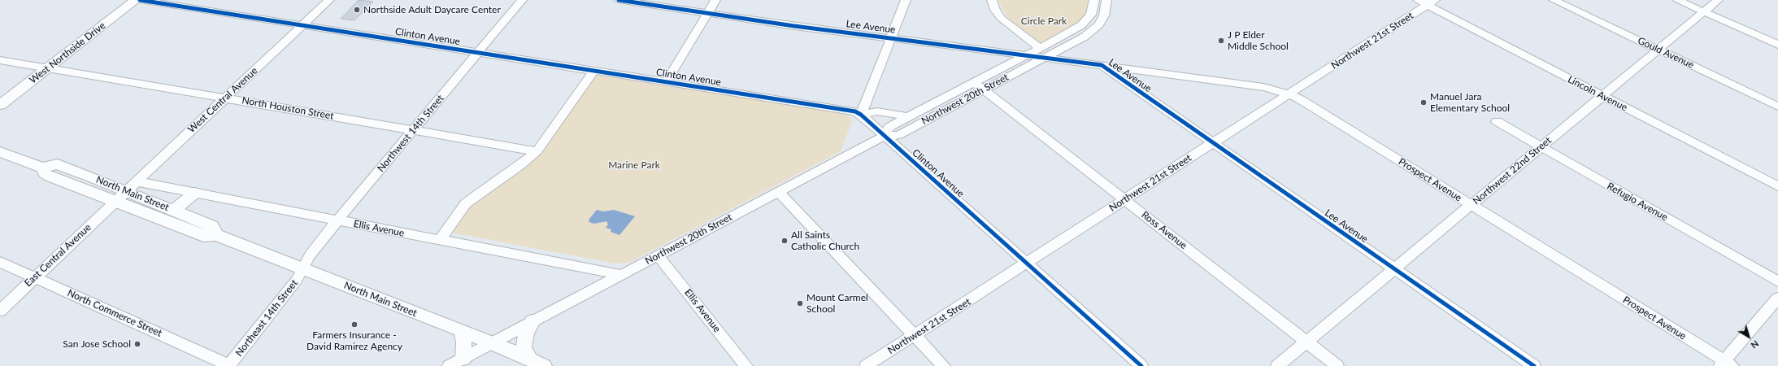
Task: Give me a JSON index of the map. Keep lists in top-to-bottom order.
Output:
{
  "streets": {
    "main road": ["West Northside Drive", "North Main Street"],
    "street": [
      "Lee Avenue",
      "Clinton Avenue",
      "Northwest 21st Street",
      "Gould Avenue",
      "Lincoln Avenue",
      "Northwest 20th Street",
      "West Central Avenue",
      "North Houston Street",
      "Northwest 14th Street",
      "Northwest 22nd Street",
      "Prospect Avenue",
      "Refugio Avenue",
      "Ellis Avenue",
      "Ross Avenue",
      "East Central Avenue",
      "North Commerce Street",
      "Northeast 14th Street"
    ]
  },
  "crossings": [
    ["Lee Avenue", "Northwest 21st Street"],
    ["Lee Avenue", "Northwest 20th Street"],
    ["Lee Avenue", "Northwest 22nd Street"],
    ["Lee Avenue", "Prospect Avenue"],
    ["Clinton Avenue", "Northwest 21st Street"],
    ["Clinton Avenue", "Northwest 20th Street"],
    ["Clinton Avenue", "West Central Avenue"],
    ["Clinton Avenue", "Northwest 14th Street"],
    ["Northwest 21st Street", "Lincoln Avenue"],
    ["Northwest 21st Street", "Prospect Avenue"],
    ["Northwest 21st Street", "Ross Avenue"],
    ["West Northside Drive", "North Houston Street"],
    ["Gould Avenue", "Northwest 22nd Street"],
    ["Lincoln Avenue", "Northwest 22nd Street"],
    ["Northwest 20th Street", "North Main Street"],
    ["Northwest 20th Street", "Ellis Avenue"],
    ["Northwest 20th Street", "Ross Avenue"],
    ["West Central Avenue", "North Houston Street"],
    ["West Central Avenue", "North Main Street"],
    ["West Central Avenue", "Ellis Avenue"],
    ["West Central Avenue", "East Central Avenue"],
    ["North Houston Street", "Northwest 14th Street"],
    ["Northwest 14th Street", "North Main Street"],
    ["Northwest 14th Street", "Ellis Avenue"],
    ["Northwest 14th Street", "Northeast 14th Street"],
    ["Northwest 22nd Street", "Prospect Avenue"],
    ["Northwest 22nd Street", "Refugio Avenue"],
    ["Northwest 22nd Street", "Ross Avenue"],
    ["North Main Street", "East Central Avenue"],
    ["North Main Street", "Northeast 14th Street"],
    ["East Central Avenue", "North Commerce Street"],
    ["North Commerce Street", "Northeast 14th Street"]
  ],
  "parks": ["Circle Park", "Marine Park"],
  "places": [
    "Northside Adult Daycare Center",
    "J P Elder Middle School",
    "Manuel Jara Elementary School",
    "All Saints Catholic Church",
    "Mount Carmel School",
    "Farmers Insurance - David Ramirez Agency",
    "San Jose School"
  ],
  "north": "bottom right"
}
